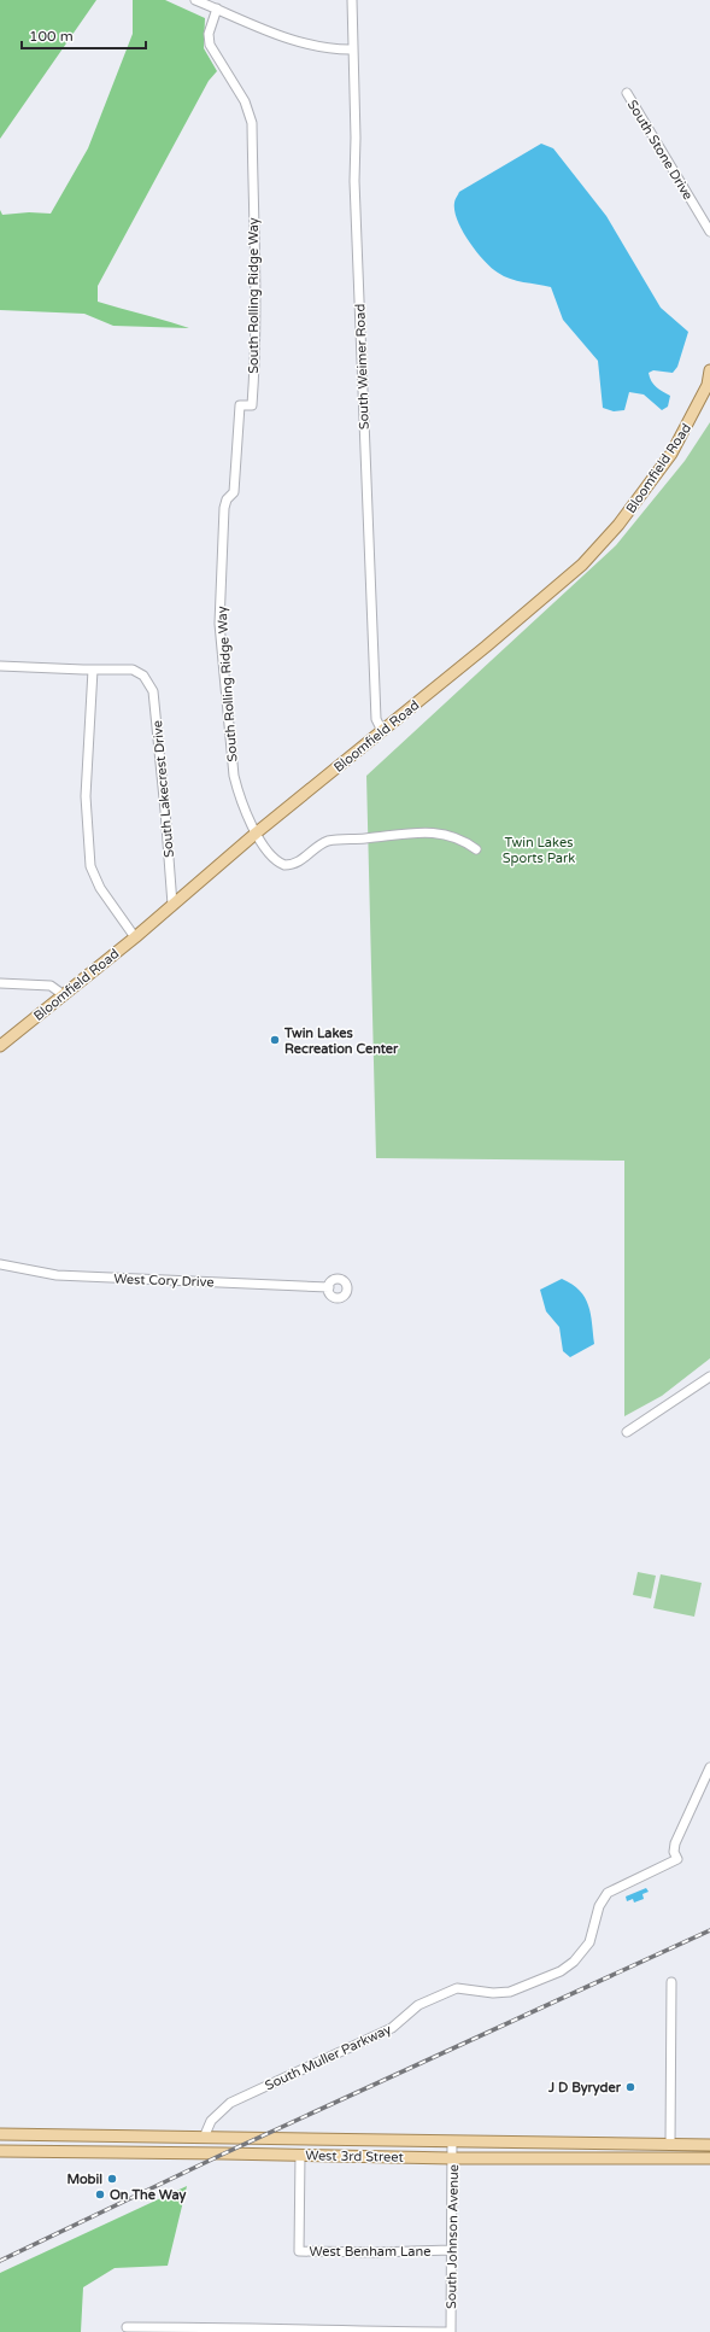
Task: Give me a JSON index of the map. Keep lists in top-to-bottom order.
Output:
{
  "streets": {
    "main road": ["Bloomfield Road", "West 3rd Street"],
    "street": [
      "South Stone Drive",
      "South Rolling Ridge Way",
      "South Weimer Road",
      "South Lakecrest Drive",
      "West Cory Drive",
      "South Muller Parkway",
      "South Johnson Avenue",
      "West Benham Lane"
    ]
  },
  "crossings": [
    ["South Rolling Ridge Way", "Bloomfield Road"],
    ["South Weimer Road", "Bloomfield Road"],
    ["Bloomfield Road", "South Lakecrest Drive"],
    ["South Muller Parkway", "West 3rd Street"],
    ["West 3rd Street", "South Johnson Avenue"],
    ["West 3rd Street", "West Benham Lane"],
    ["South Johnson Avenue", "West Benham Lane"]
  ],
  "parks": ["Twin Lakes Sports Park"],
  "places": [
    "Twin Lakes Recreation Center",
    "J D Byryder",
    "Mobil",
    "On The Way"
  ],
  "scale_bar": "100 m"
}
